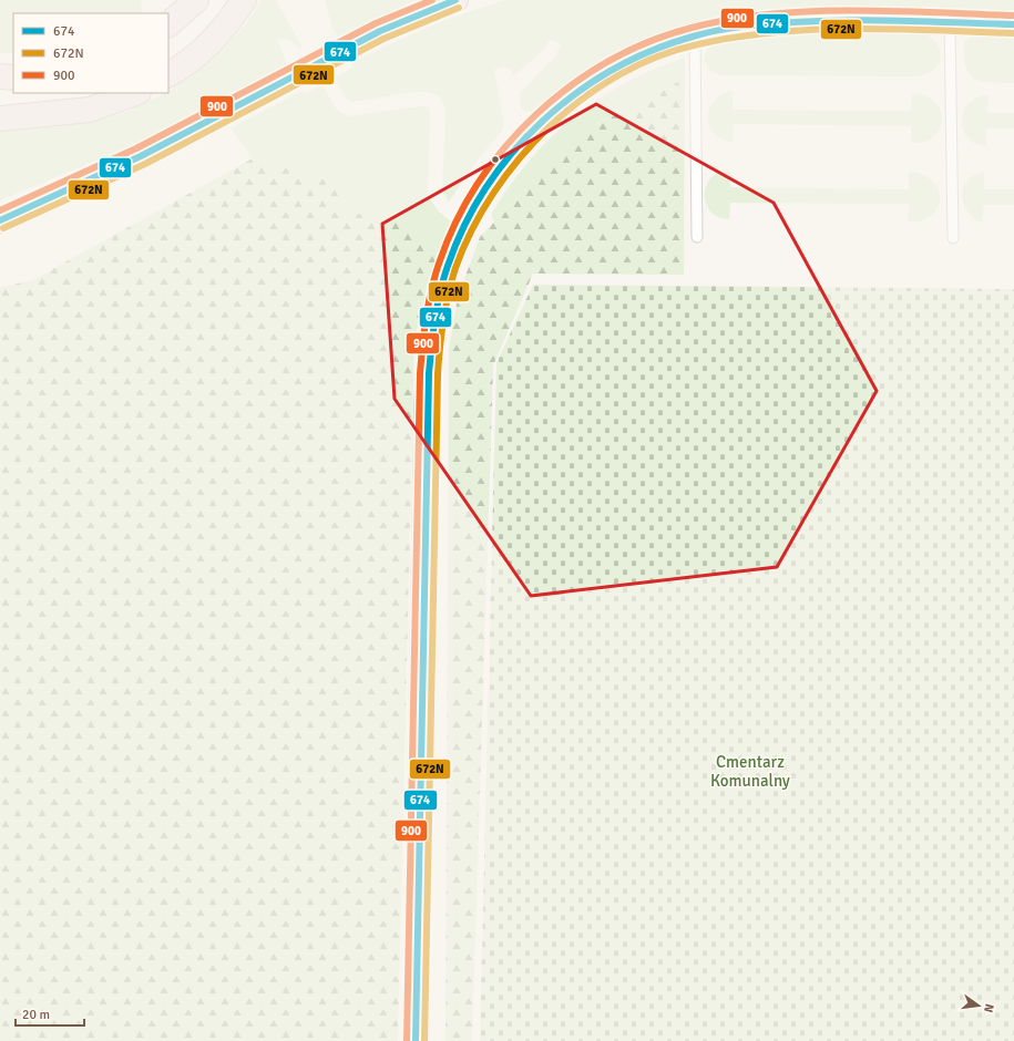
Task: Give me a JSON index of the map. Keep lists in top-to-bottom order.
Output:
{
  "parks": ["Cmentarz Komunalny"],
  "lines": ["transit line 674", "transit line 900", "transit line 672N"],
  "legend": ["674", "672N", "900"],
  "scale_bar": "20 m",
  "north": "right"
}
